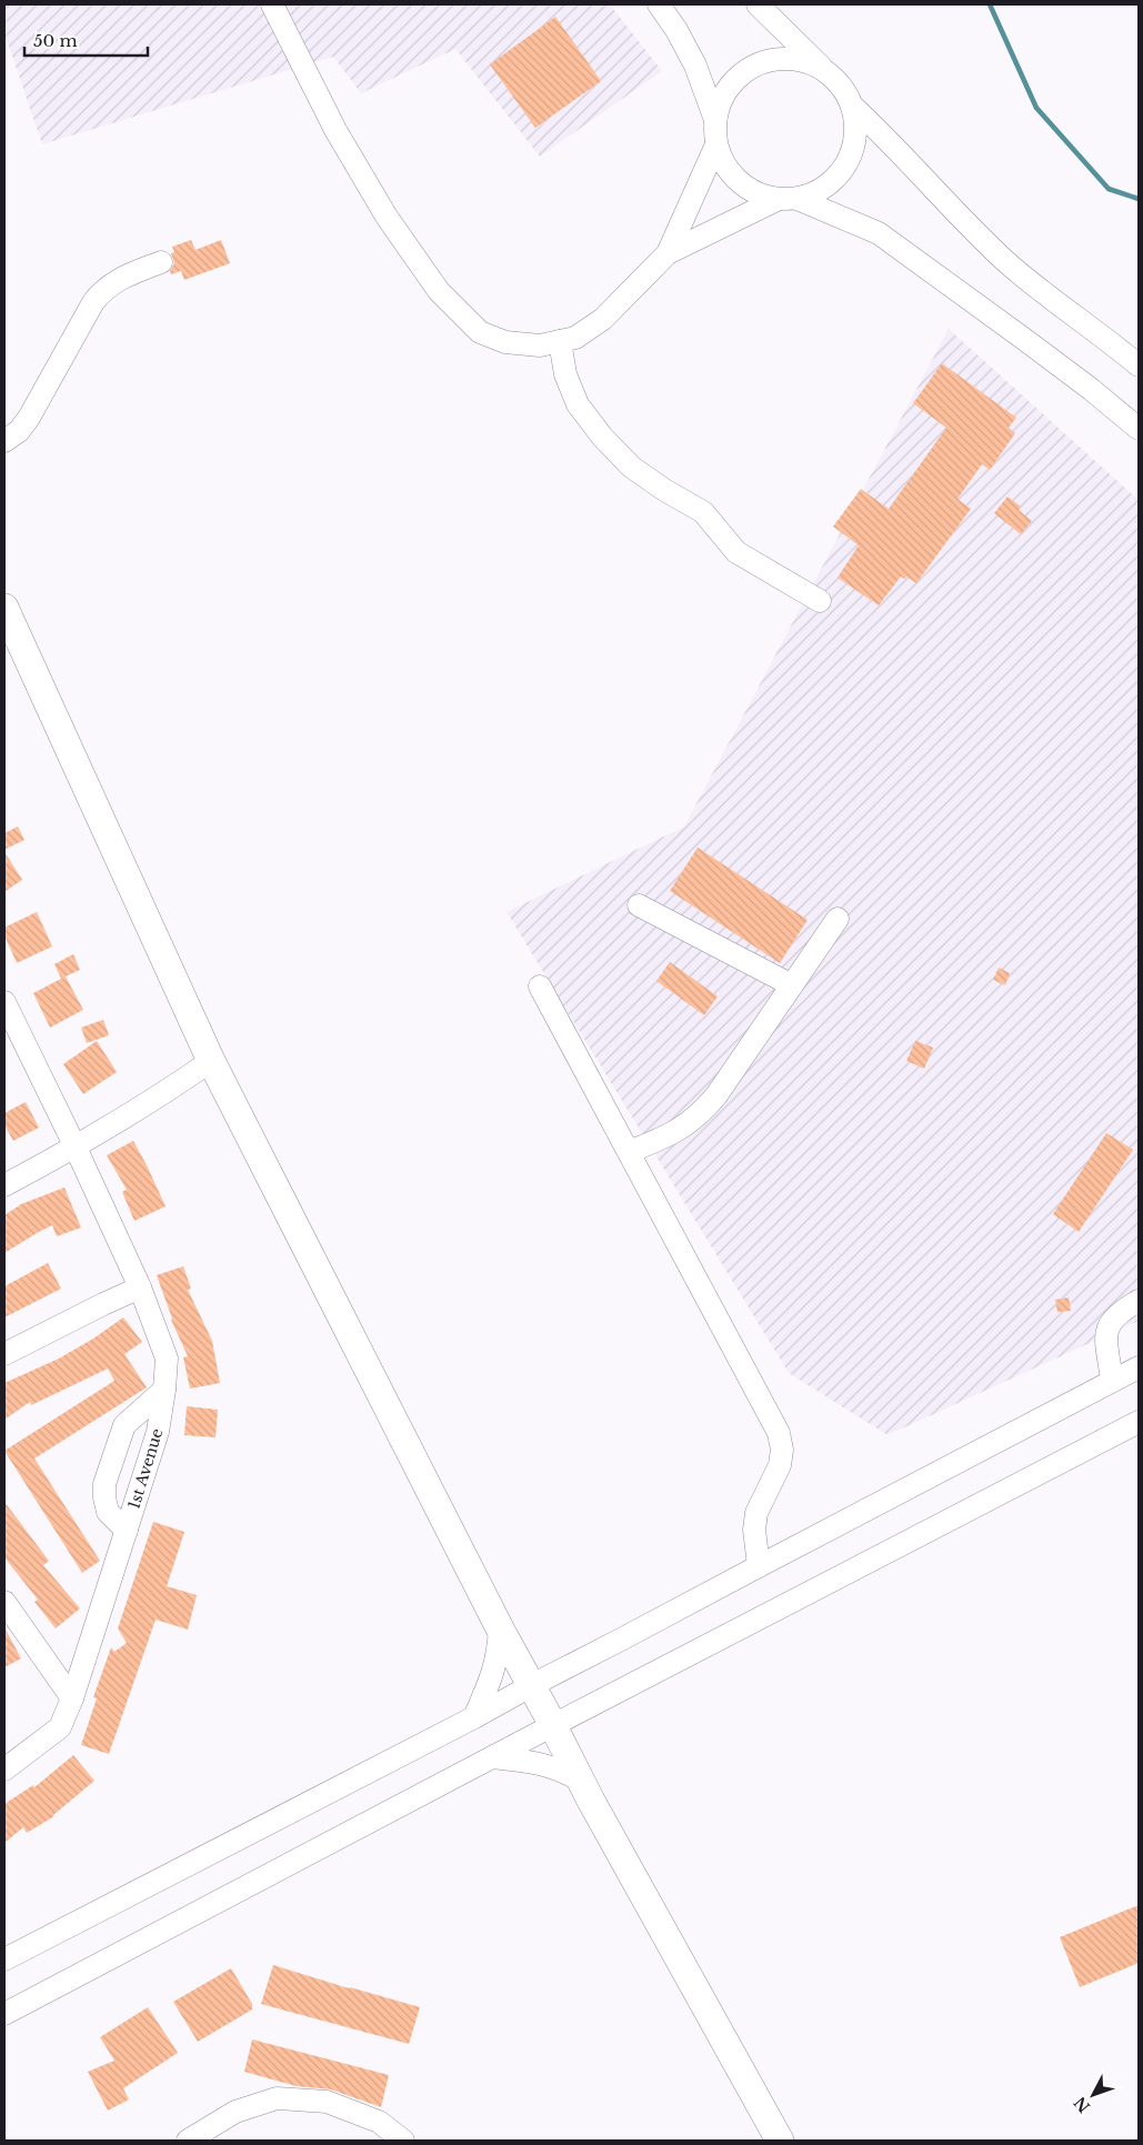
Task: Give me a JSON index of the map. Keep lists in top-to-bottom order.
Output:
{
  "streets": {
    "street": ["1st Avenue"]
  },
  "scale_bar": "50 m",
  "north": "bottom left"
}
